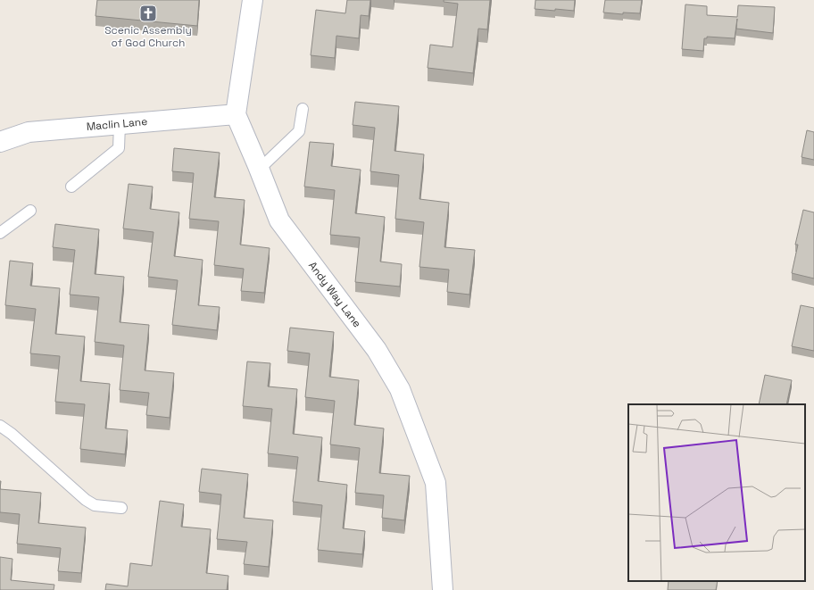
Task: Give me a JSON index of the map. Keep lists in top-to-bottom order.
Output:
{
  "streets": {
    "street": ["Maclin Lane", "Andy Way Lane"]
  },
  "crossings": [
    ["Maclin Lane", "Andy Way Lane"]
  ],
  "places": {
    "church": ["Scenic Assembly of God Church"]
  }
}
